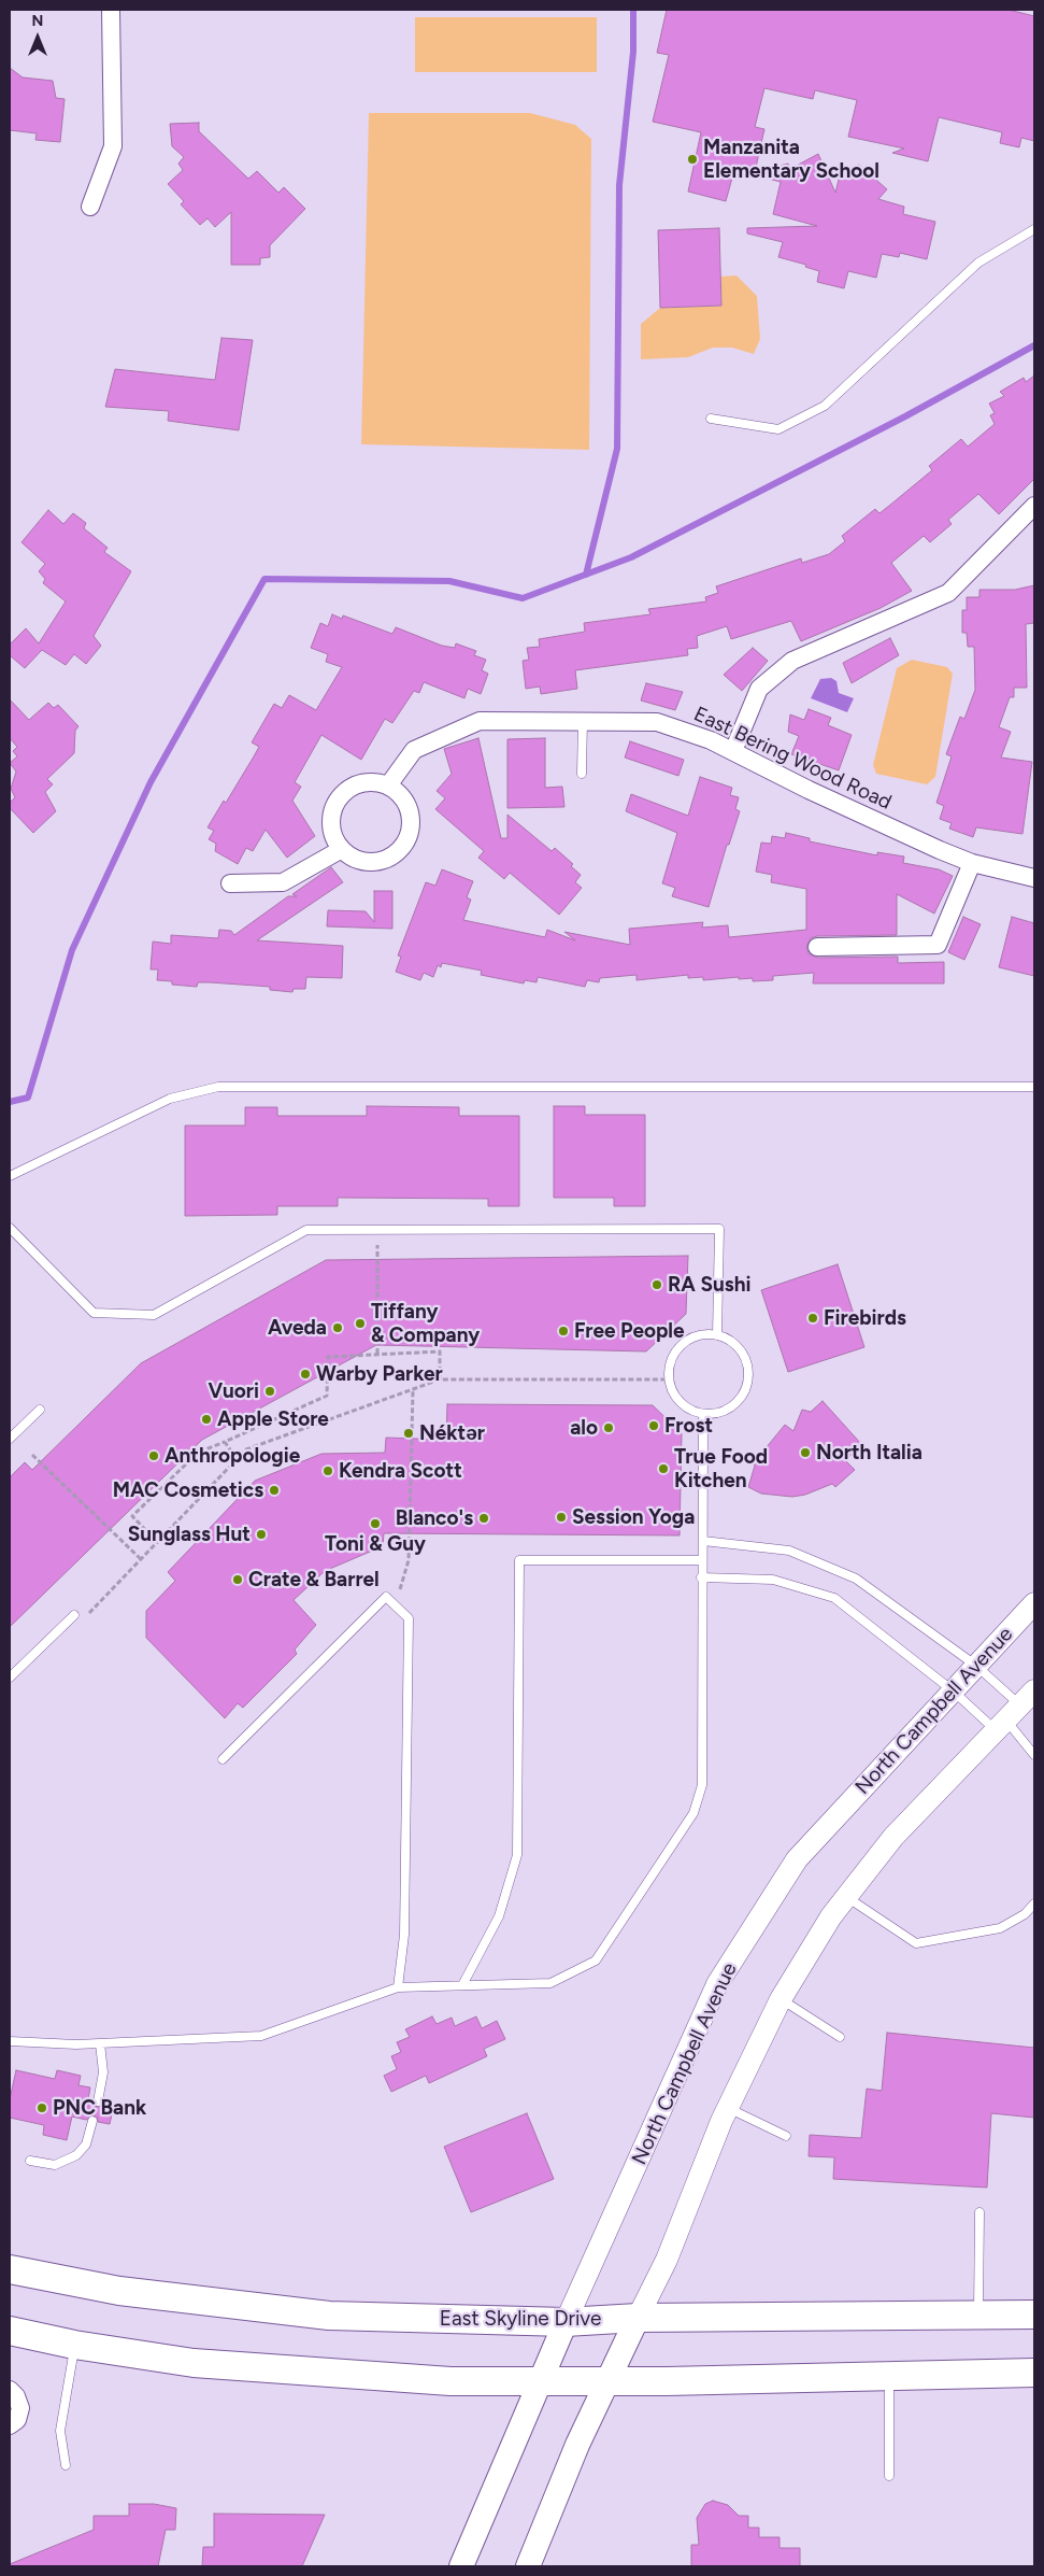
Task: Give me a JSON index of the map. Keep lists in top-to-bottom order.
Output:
{
  "streets": {
    "main road": ["North Campbell Avenue", "East Skyline Drive"],
    "street": ["East Bering Wood Road"]
  },
  "crossings": [
    ["North Campbell Avenue", "East Skyline Drive"]
  ],
  "places": [
    "Manzanita Elementary School",
    "RA Sushi",
    "Firebirds",
    "Tiffany & Company",
    "Aveda",
    "Free People",
    "Warby Parker",
    "Vuori",
    "Apple Store",
    "Frost",
    "alo",
    "Néktər",
    "North Italia",
    "Anthropologie",
    "True Food Kitchen",
    "Kendra Scott",
    "MAC Cosmetics",
    "Session Yoga",
    "Blanco's",
    "Toni & Guy",
    "Sunglass Hut",
    "Crate & Barrel",
    "PNC Bank"
  ],
  "north": "top"
}
